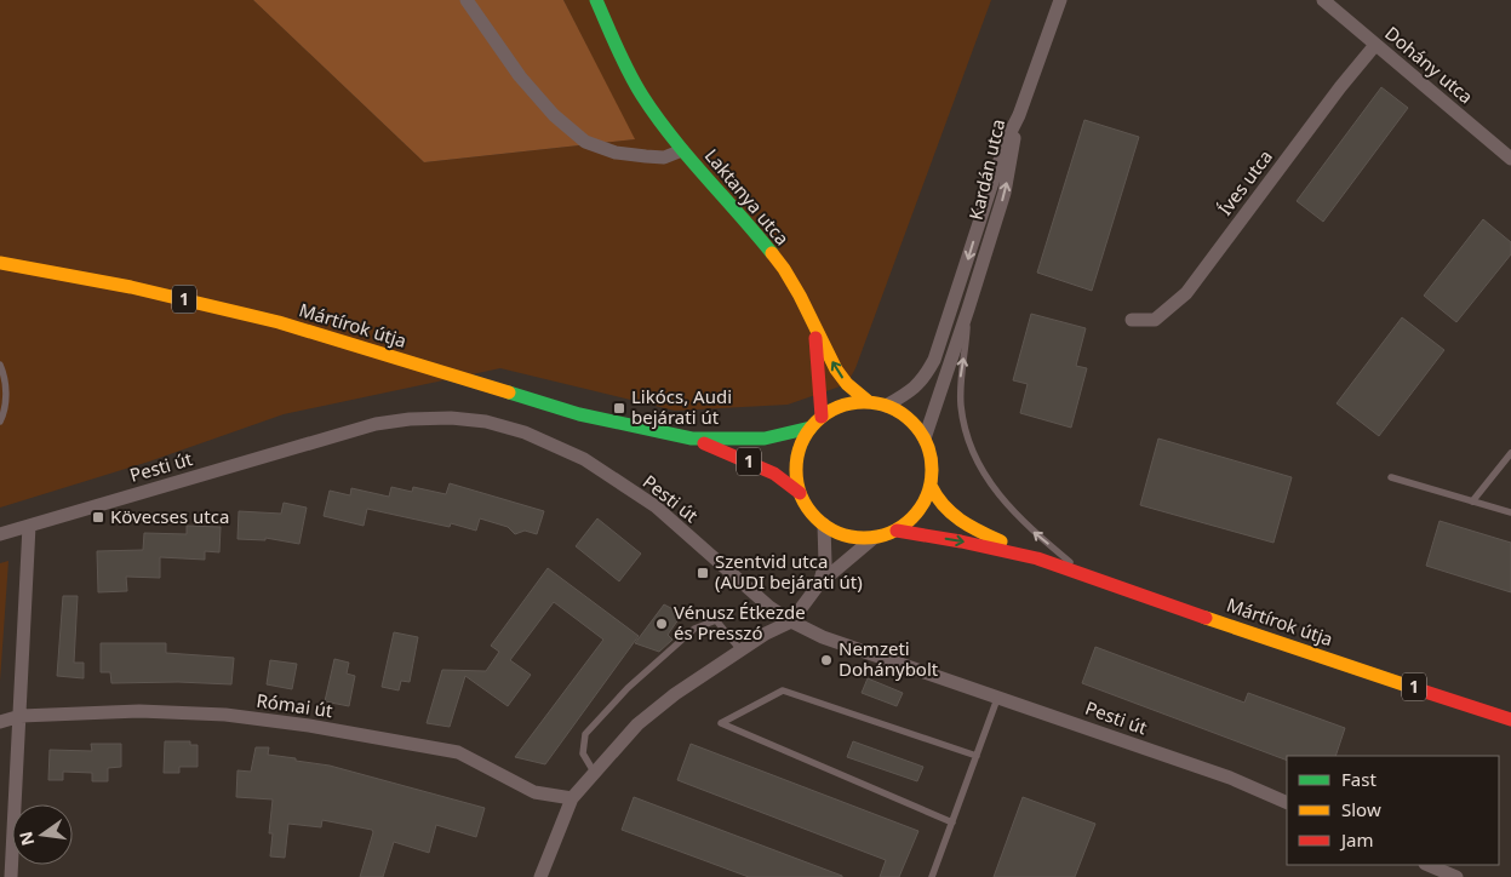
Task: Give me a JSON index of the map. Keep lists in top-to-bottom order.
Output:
{
  "streets": {
    "main road": ["Laktanya utca", "1", "Mártírok útja"],
    "street": [
      "Dohány utca",
      "Kardán utca",
      "Íves utca",
      "Pesti út",
      "Római út"
    ]
  },
  "crossings": [
    ["Dohány utca", "Íves utca"],
    ["Kardán utca", "Laktanya utca"],
    ["Kardán utca", "Mártírok útja"],
    ["Laktanya utca", "Mártírok útja"]
  ],
  "places": {
    "transit": ["Likócs, Audi bejárati út", "Kövecses utca", "Szentvid utca (AUDI bejárati út)"],
    "other": ["Vénusz Étkezde és Presszó", "Nemzeti Dohánybolt"]
  },
  "legend": ["Fast", "Slow", "Jam"],
  "north": "left"
}
